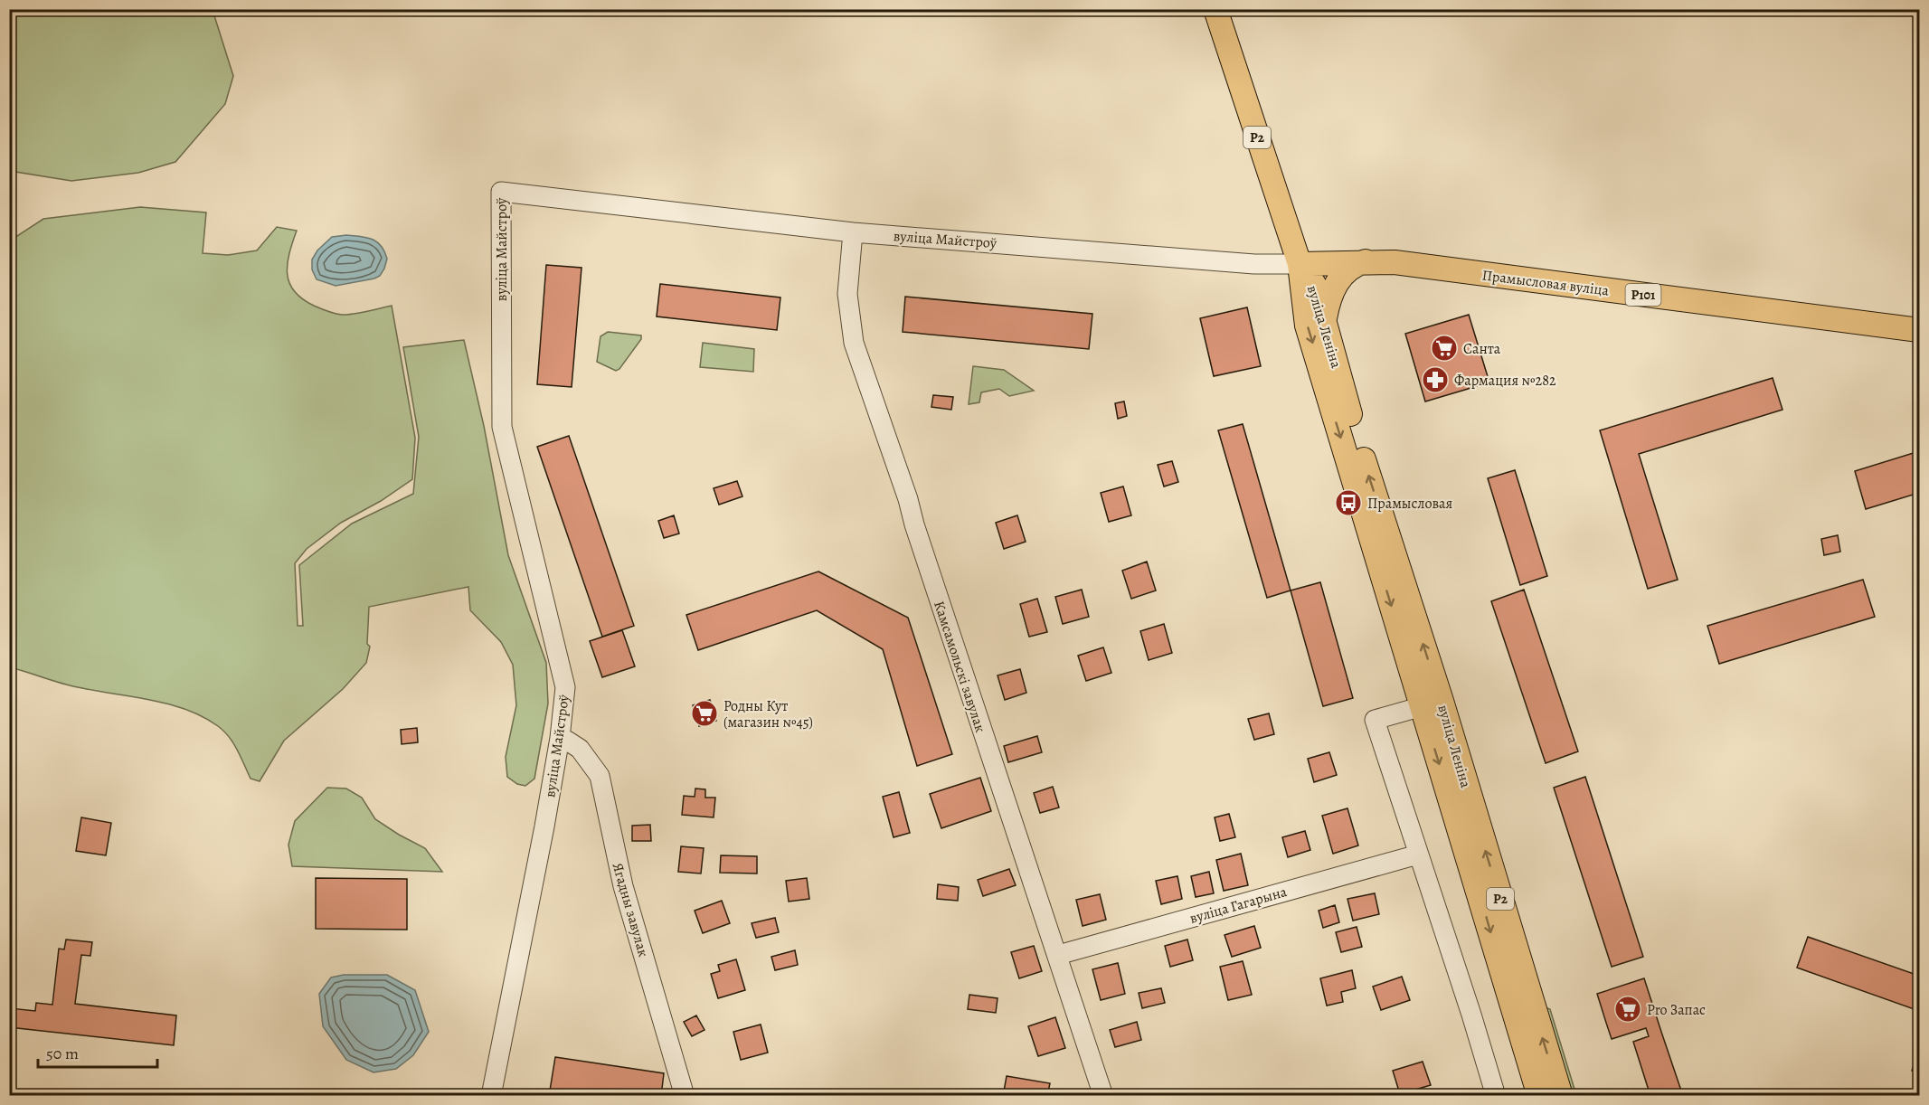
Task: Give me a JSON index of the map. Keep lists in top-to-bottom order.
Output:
{
  "streets": {
    "main road": [
      "Р2",
      "Прамысловая вуліца",
      "Р101",
      "вуліца Леніна"
    ],
    "street": [
      "вуліца Майстроў",
      "Камсамольскі завулак",
      "вуліца Гагарына",
      "Ягадны завулак"
    ]
  },
  "crossings": [
    ["Р2", "вуліца Майстроў"],
    ["Р2", "Прамысловая вуліца"],
    ["Р2", "вуліца Леніна"],
    ["вуліца Майстроў", "Прамысловая вуліца"],
    ["вуліца Майстроў", "вуліца Леніна"],
    ["вуліца Майстроў", "Камсамольскі завулак"],
    ["вуліца Майстроў", "Ягадны завулак"],
    ["Прамысловая вуліца", "вуліца Леніна"],
    ["Камсамольскі завулак", "вуліца Гагарына"]
  ],
  "places": {
    "supermarket": ["Санта", "Родны Кут (магазин №45)", "Pro Запас"],
    "pharmacy": ["Фармация №282"],
    "bus stop": ["Прамысловая"]
  },
  "scale_bar": "50 m"
}
